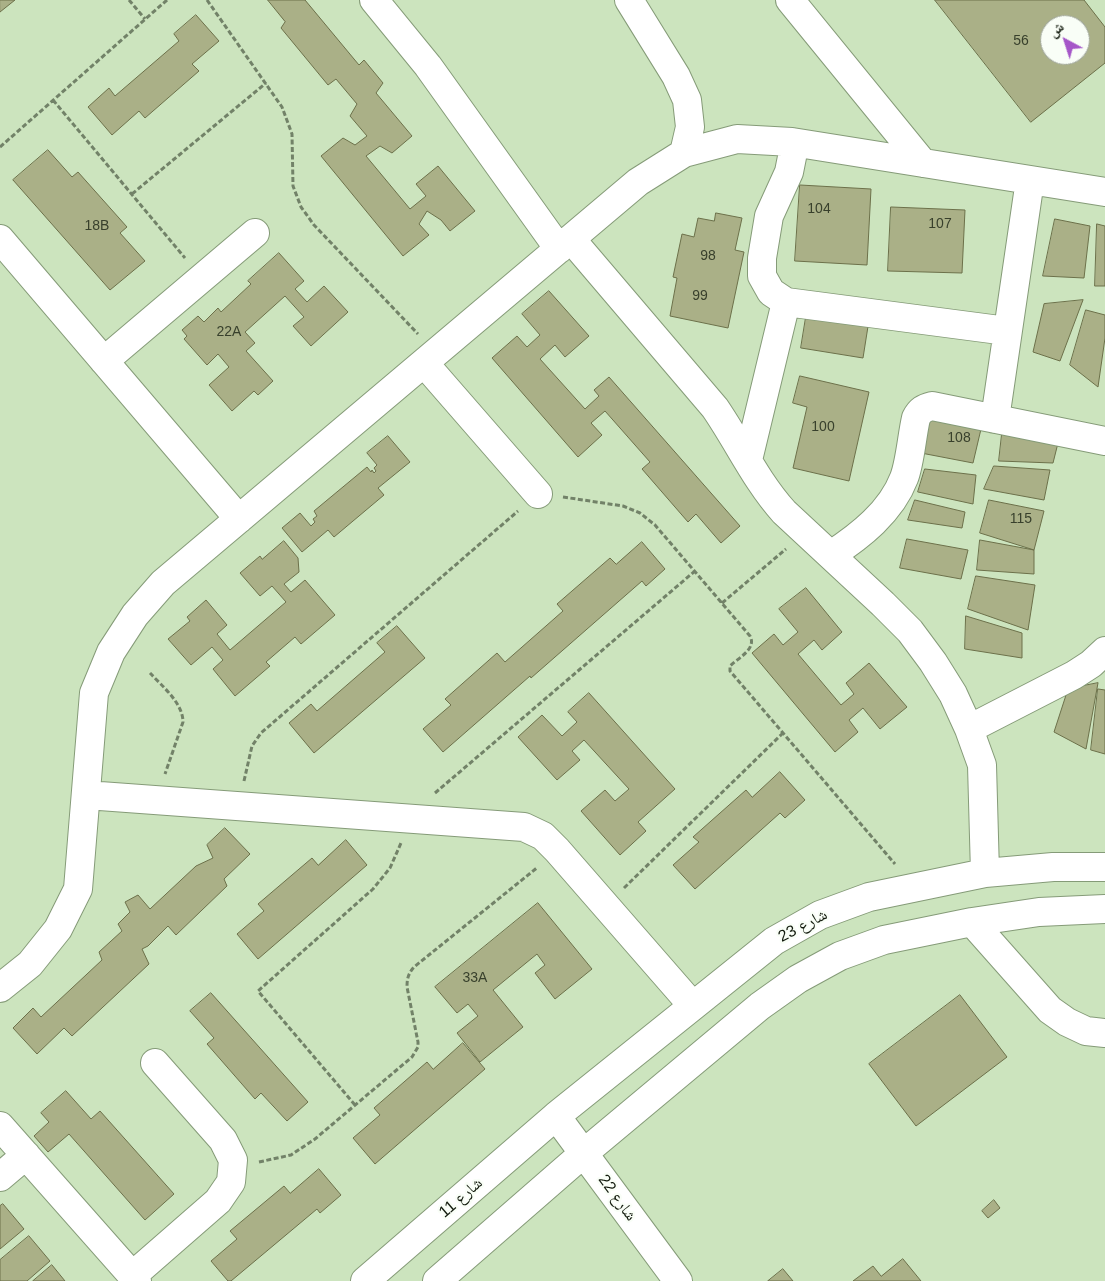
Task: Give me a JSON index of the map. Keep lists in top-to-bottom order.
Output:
{
  "streets": {
    "street": ["شارع 23", "شارع 11", "شارع 22"]
  },
  "crossings": [
    ["شارع 23", "شارع 11"],
    ["شارع 23", "شارع 22"],
    ["شارع 11", "شارع 22"]
  ],
  "house_numbers": [
    "56",
    "104",
    "107",
    "18B",
    "98",
    "99",
    "22A",
    "100",
    "108",
    "115",
    "33A"
  ],
  "north": "top left"
}
